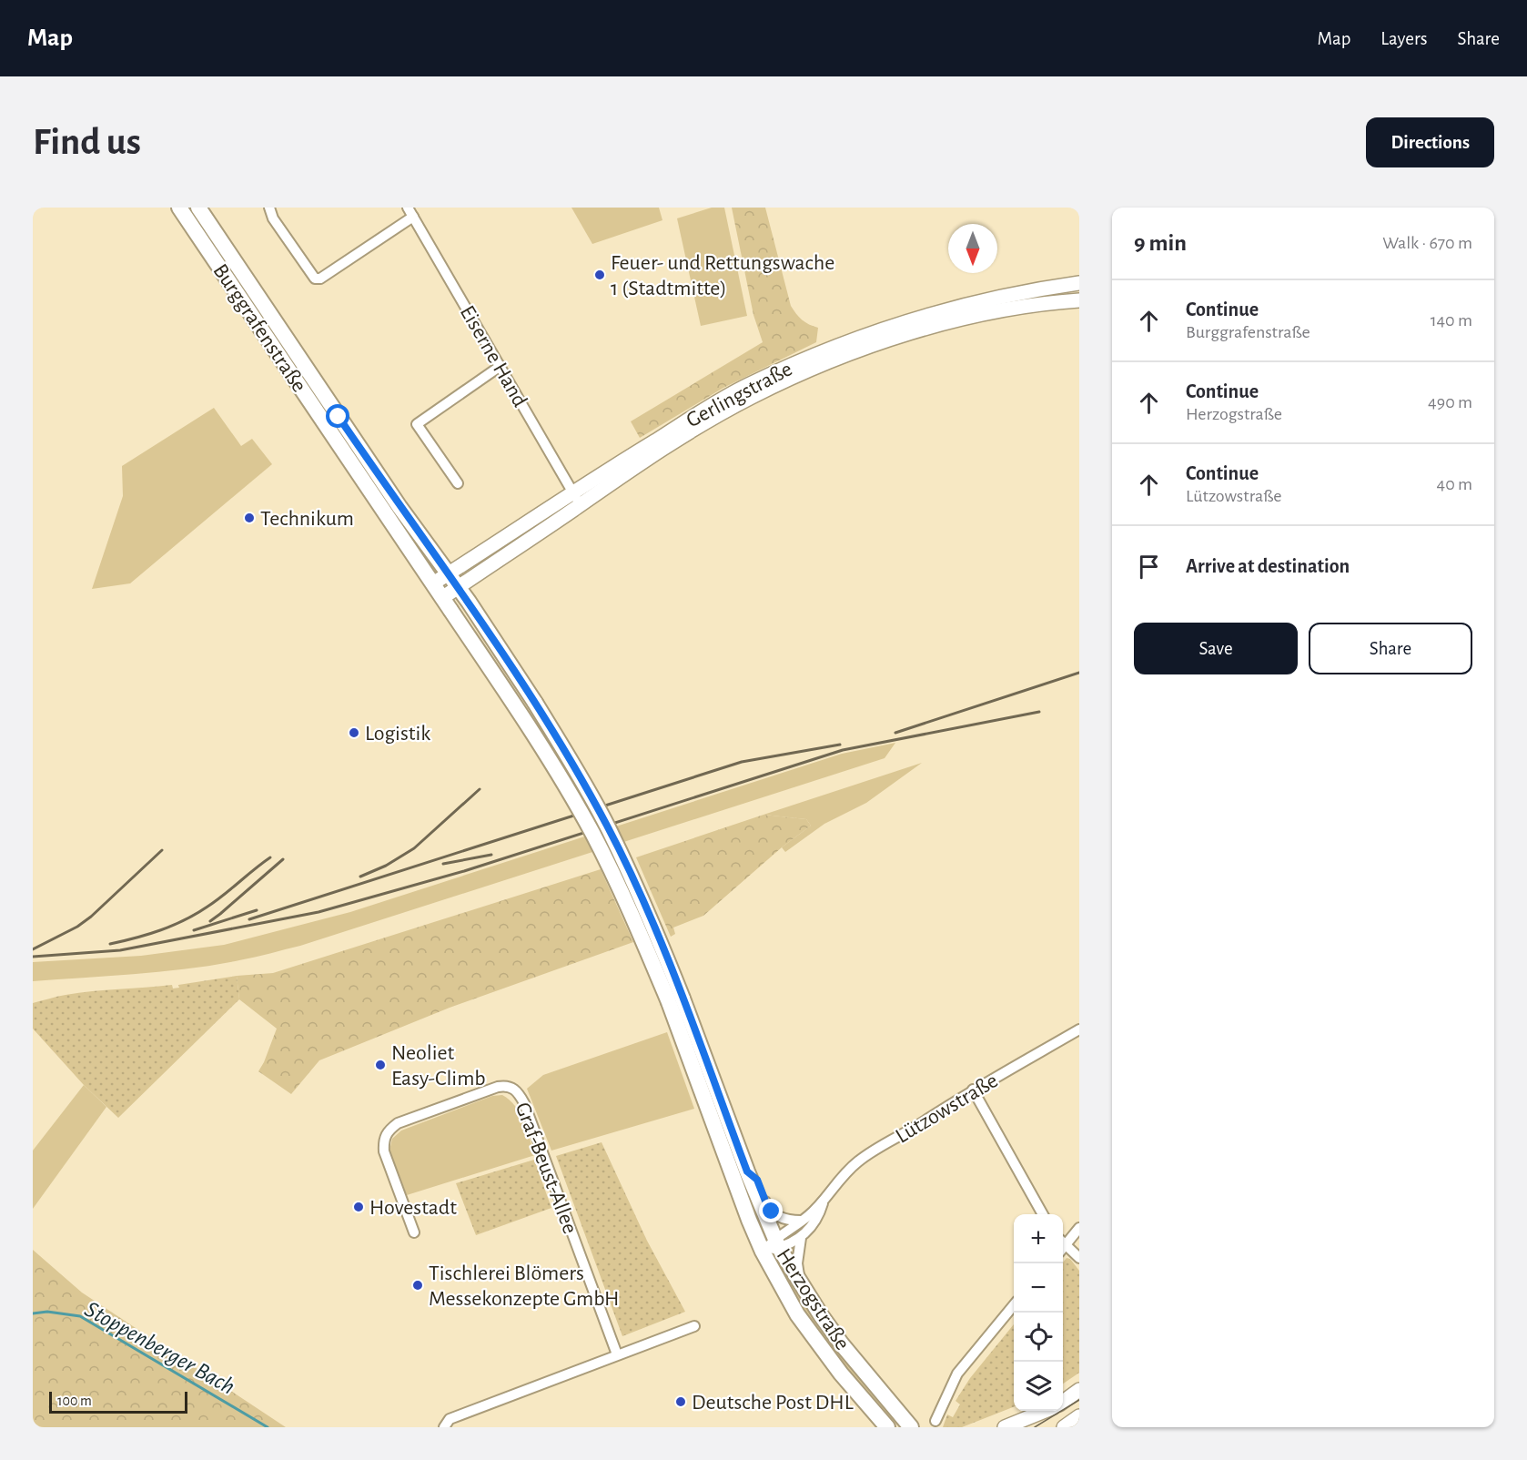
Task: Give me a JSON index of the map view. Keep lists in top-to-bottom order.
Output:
{
  "streets": {
    "main road": ["Burggrafenstraße", "Gerlingstraße", "Herzogstraße"],
    "street": ["Eiserne Hand", "Lützowstraße", "Graf-Beust-Allee"]
  },
  "crossings": [
    ["Burggrafenstraße", "Gerlingstraße"],
    ["Burggrafenstraße", "Herzogstraße"],
    ["Eiserne Hand", "Gerlingstraße"],
    ["Gerlingstraße", "Herzogstraße"],
    ["Lützowstraße", "Herzogstraße"]
  ],
  "water": ["Stoppenberger Bach"],
  "places": [
    "Feuer- und Rettungswache 1 (Stadtmitte)",
    "Technikum",
    "Logistik",
    "Neoliet Easy-Climb",
    "Hovestadt",
    "Tischlerei Blömers Messekonzepte GmbH",
    "Deutsche Post DHL"
  ],
  "scale_bar": "100 m",
  "north": "bottom",
  "page": {
    "header": "Map",
    "nav": ["Map", "Layers", "Share"],
    "buttons": [
      "Directions",
      ["Save", "Share"]
    ],
    "title": "Find us",
    "heading": ["9 min", "Walk · 670 m"],
    "list": [
      ["Continue", "Burggrafenstraße", "140 m"],
      ["Continue", "Herzogstraße", "490 m"],
      ["Continue", "Lützowstraße", "40 m"],
      "Arrive at destination"
    ],
    "map_buttons": ["+", "−"],
    "scale": "100 m"
  }
}
